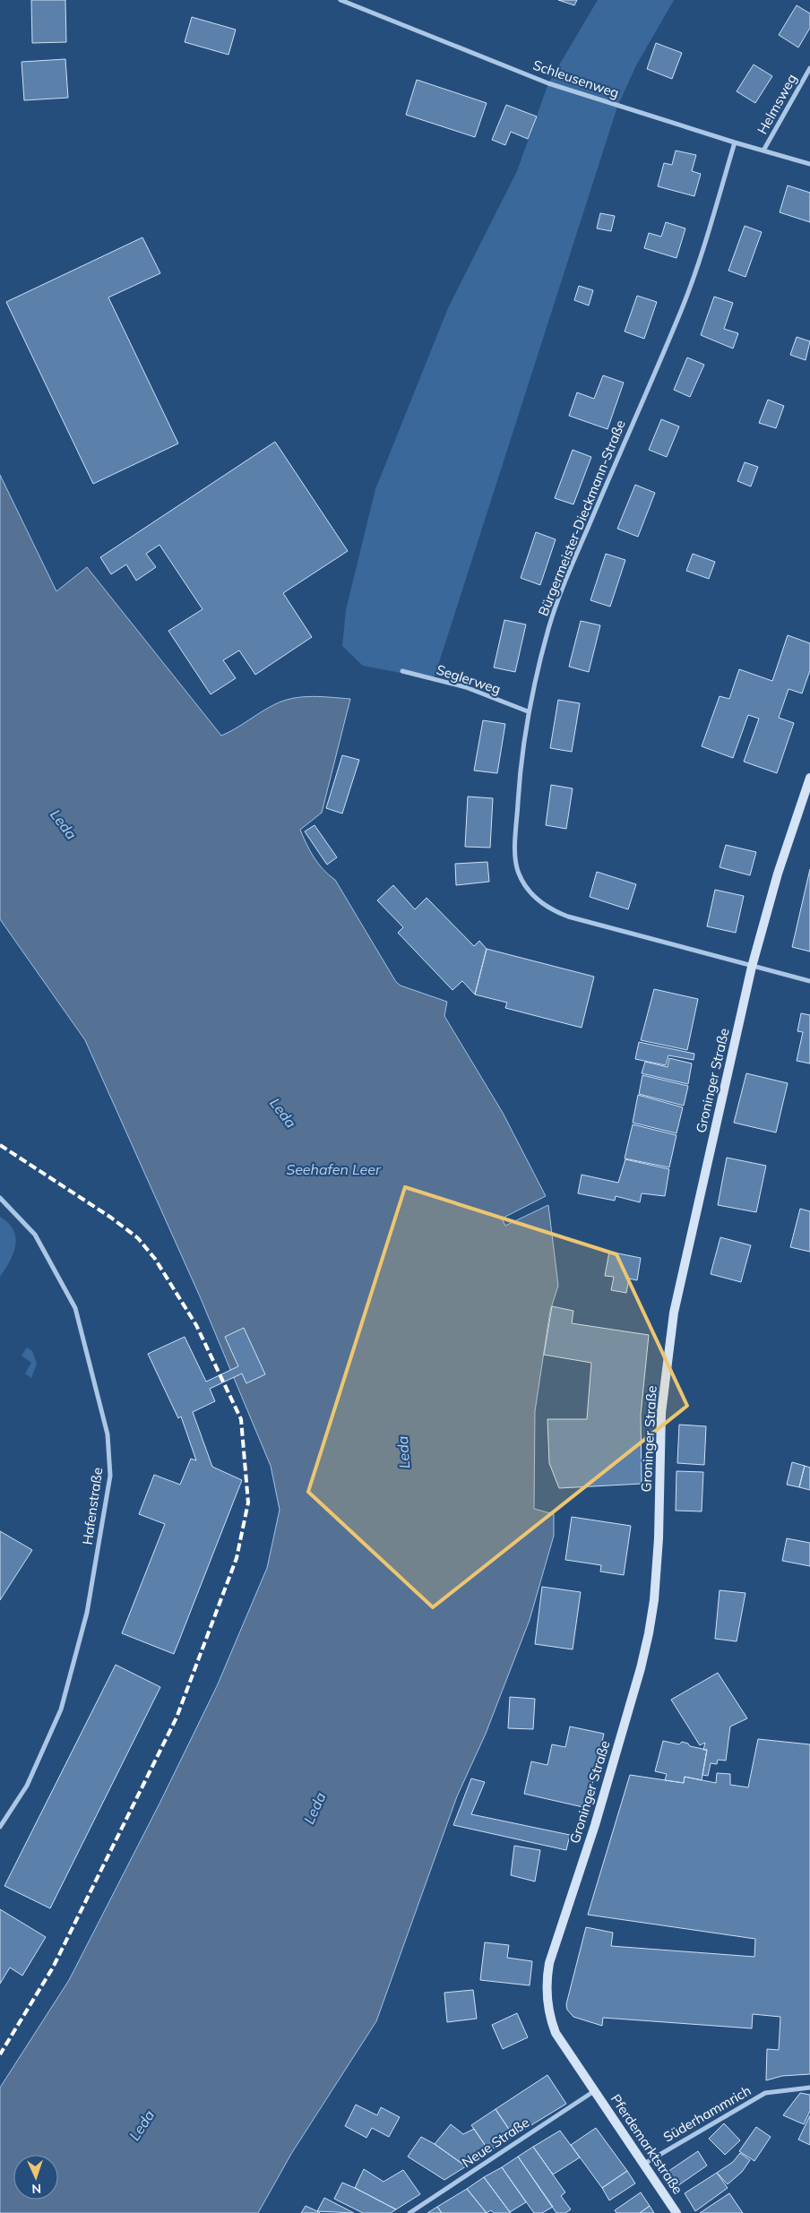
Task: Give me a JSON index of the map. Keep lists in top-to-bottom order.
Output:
{
  "streets": {
    "street": [
      "Schleusenweg",
      "Helmsweg",
      "Bürgermeister-Dieckmann-Straße",
      "Seglerweg",
      "Groninger Straße",
      "Hafenstraße",
      "Süderhammrich",
      "Neue Straße",
      "Pferdemarktstraße"
    ]
  },
  "crossings": [
    ["Schleusenweg", "Helmsweg"],
    ["Schleusenweg", "Bürgermeister-Dieckmann-Straße"],
    ["Bürgermeister-Dieckmann-Straße", "Seglerweg"],
    ["Bürgermeister-Dieckmann-Straße", "Groninger Straße"],
    ["Groninger Straße", "Neue Straße"],
    ["Groninger Straße", "Pferdemarktstraße"],
    ["Süderhammrich", "Pferdemarktstraße"],
    ["Neue Straße", "Pferdemarktstraße"]
  ],
  "water": ["Leda", "Seehafen Leer"],
  "north": "bottom"
}
